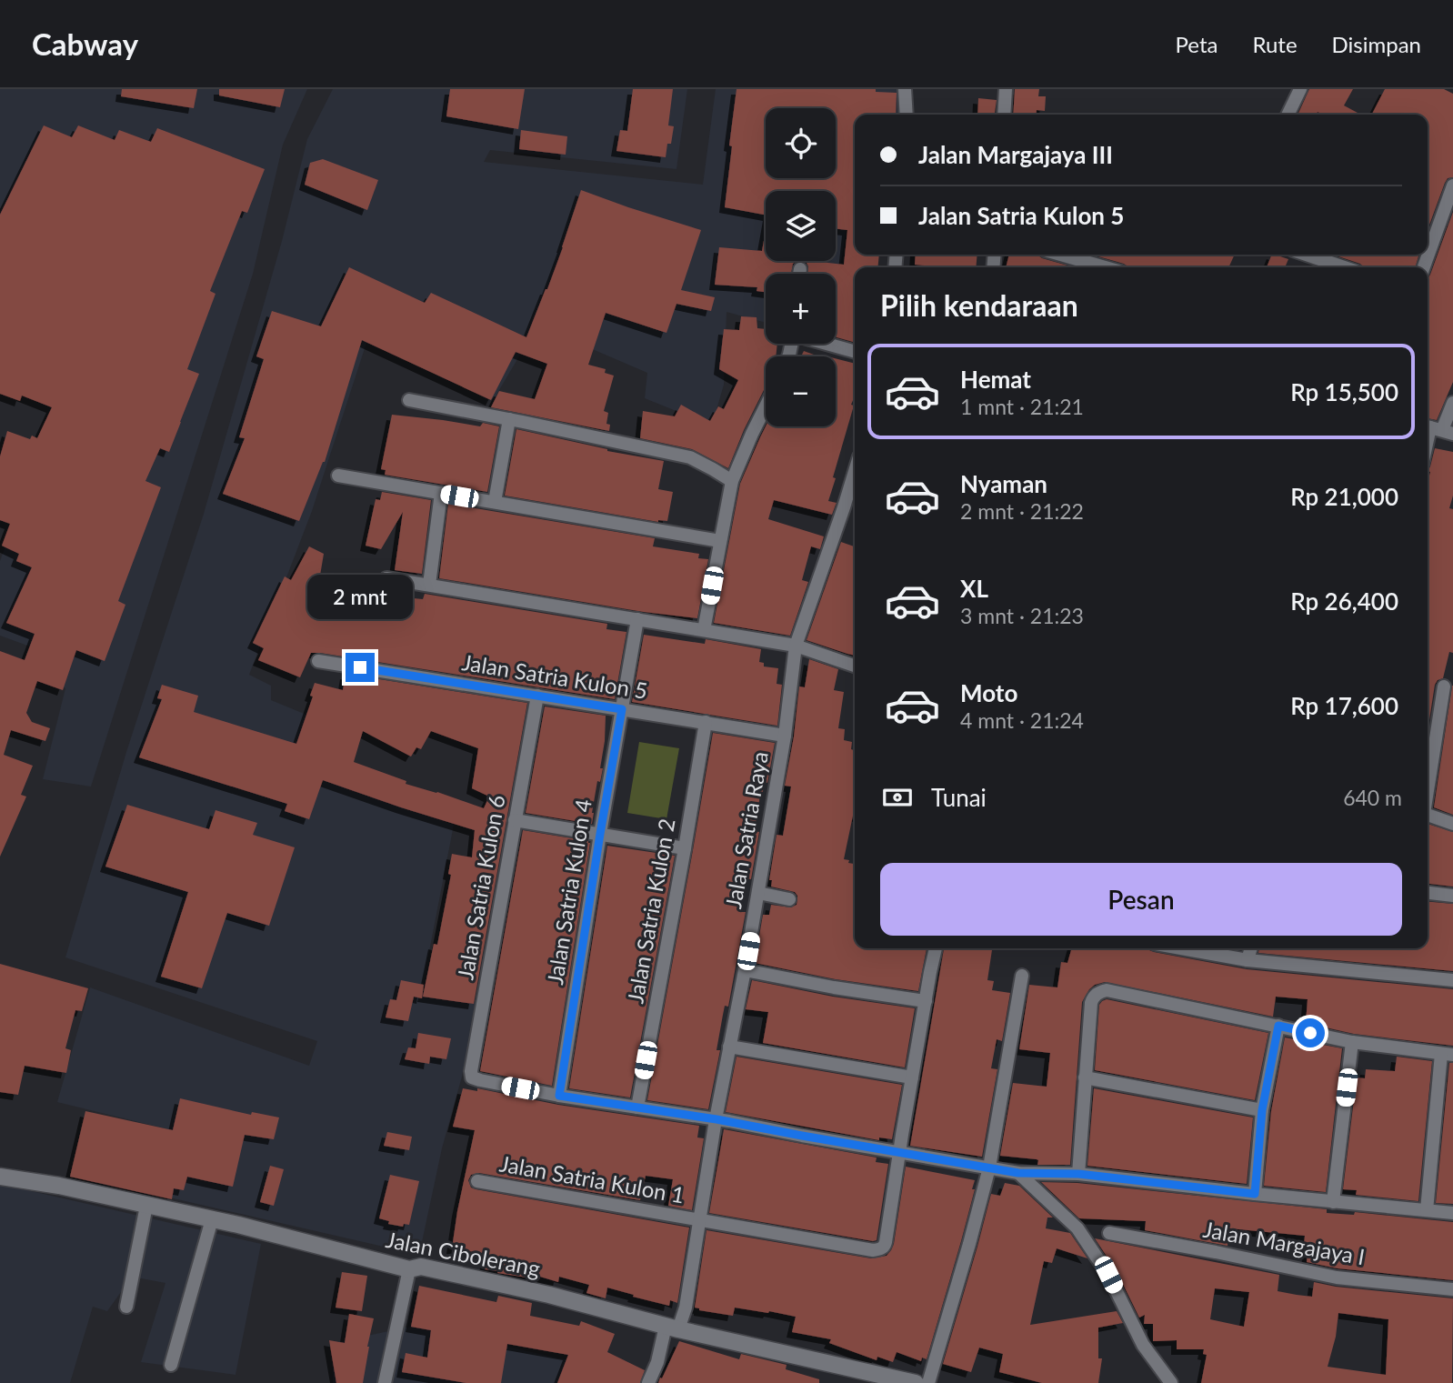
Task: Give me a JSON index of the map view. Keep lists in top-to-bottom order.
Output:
{
  "streets": {
    "street": [
      "Jalan Satria Kulon 5",
      "Jalan Satria Raya",
      "Jalan Satria Kulon 6",
      "Jalan Satria Kulon 4",
      "Jalan Satria Kulon 2",
      "Jalan Satria Kulon 1",
      "Jalan Margajaya I",
      "Jalan Cibolerang"
    ]
  },
  "crossings": [
    ["Jalan Satria Kulon 5", "Jalan Satria Raya"],
    ["Jalan Satria Kulon 5", "Jalan Satria Kulon 6"],
    ["Jalan Satria Kulon 5", "Jalan Satria Kulon 4"],
    ["Jalan Satria Kulon 5", "Jalan Satria Kulon 2"],
    ["Jalan Satria Raya", "Jalan Satria Kulon 1"],
    ["Jalan Satria Raya", "Jalan Cibolerang"],
    ["Jalan Satria Kulon 6", "Jalan Satria Kulon 4"]
  ],
  "page": {
    "header": "Cabway",
    "nav": ["Peta", "Rute", "Disimpan"],
    "map_buttons": ["+", "−"],
    "banner": ["Jalan Margajaya III", "Jalan Satria Kulon 5"],
    "heading": "Pilih kendaraan",
    "list": [
      {
        "name": "Hemat",
        "note": "1 mnt · 21:21",
        "value": "Rp 15,500"
      },
      {
        "name": "Nyaman",
        "note": "2 mnt · 21:22",
        "value": "Rp 21,000"
      },
      {
        "name": "XL",
        "note": "3 mnt · 21:23",
        "value": "Rp 26,400"
      },
      {
        "name": "Moto",
        "note": "4 mnt · 21:24",
        "value": "Rp 17,600"
      }
    ],
    "bubble": "2 mnt",
    "pay": ["Tunai", "640 m"],
    "buttons": "Pesan"
  }
}
